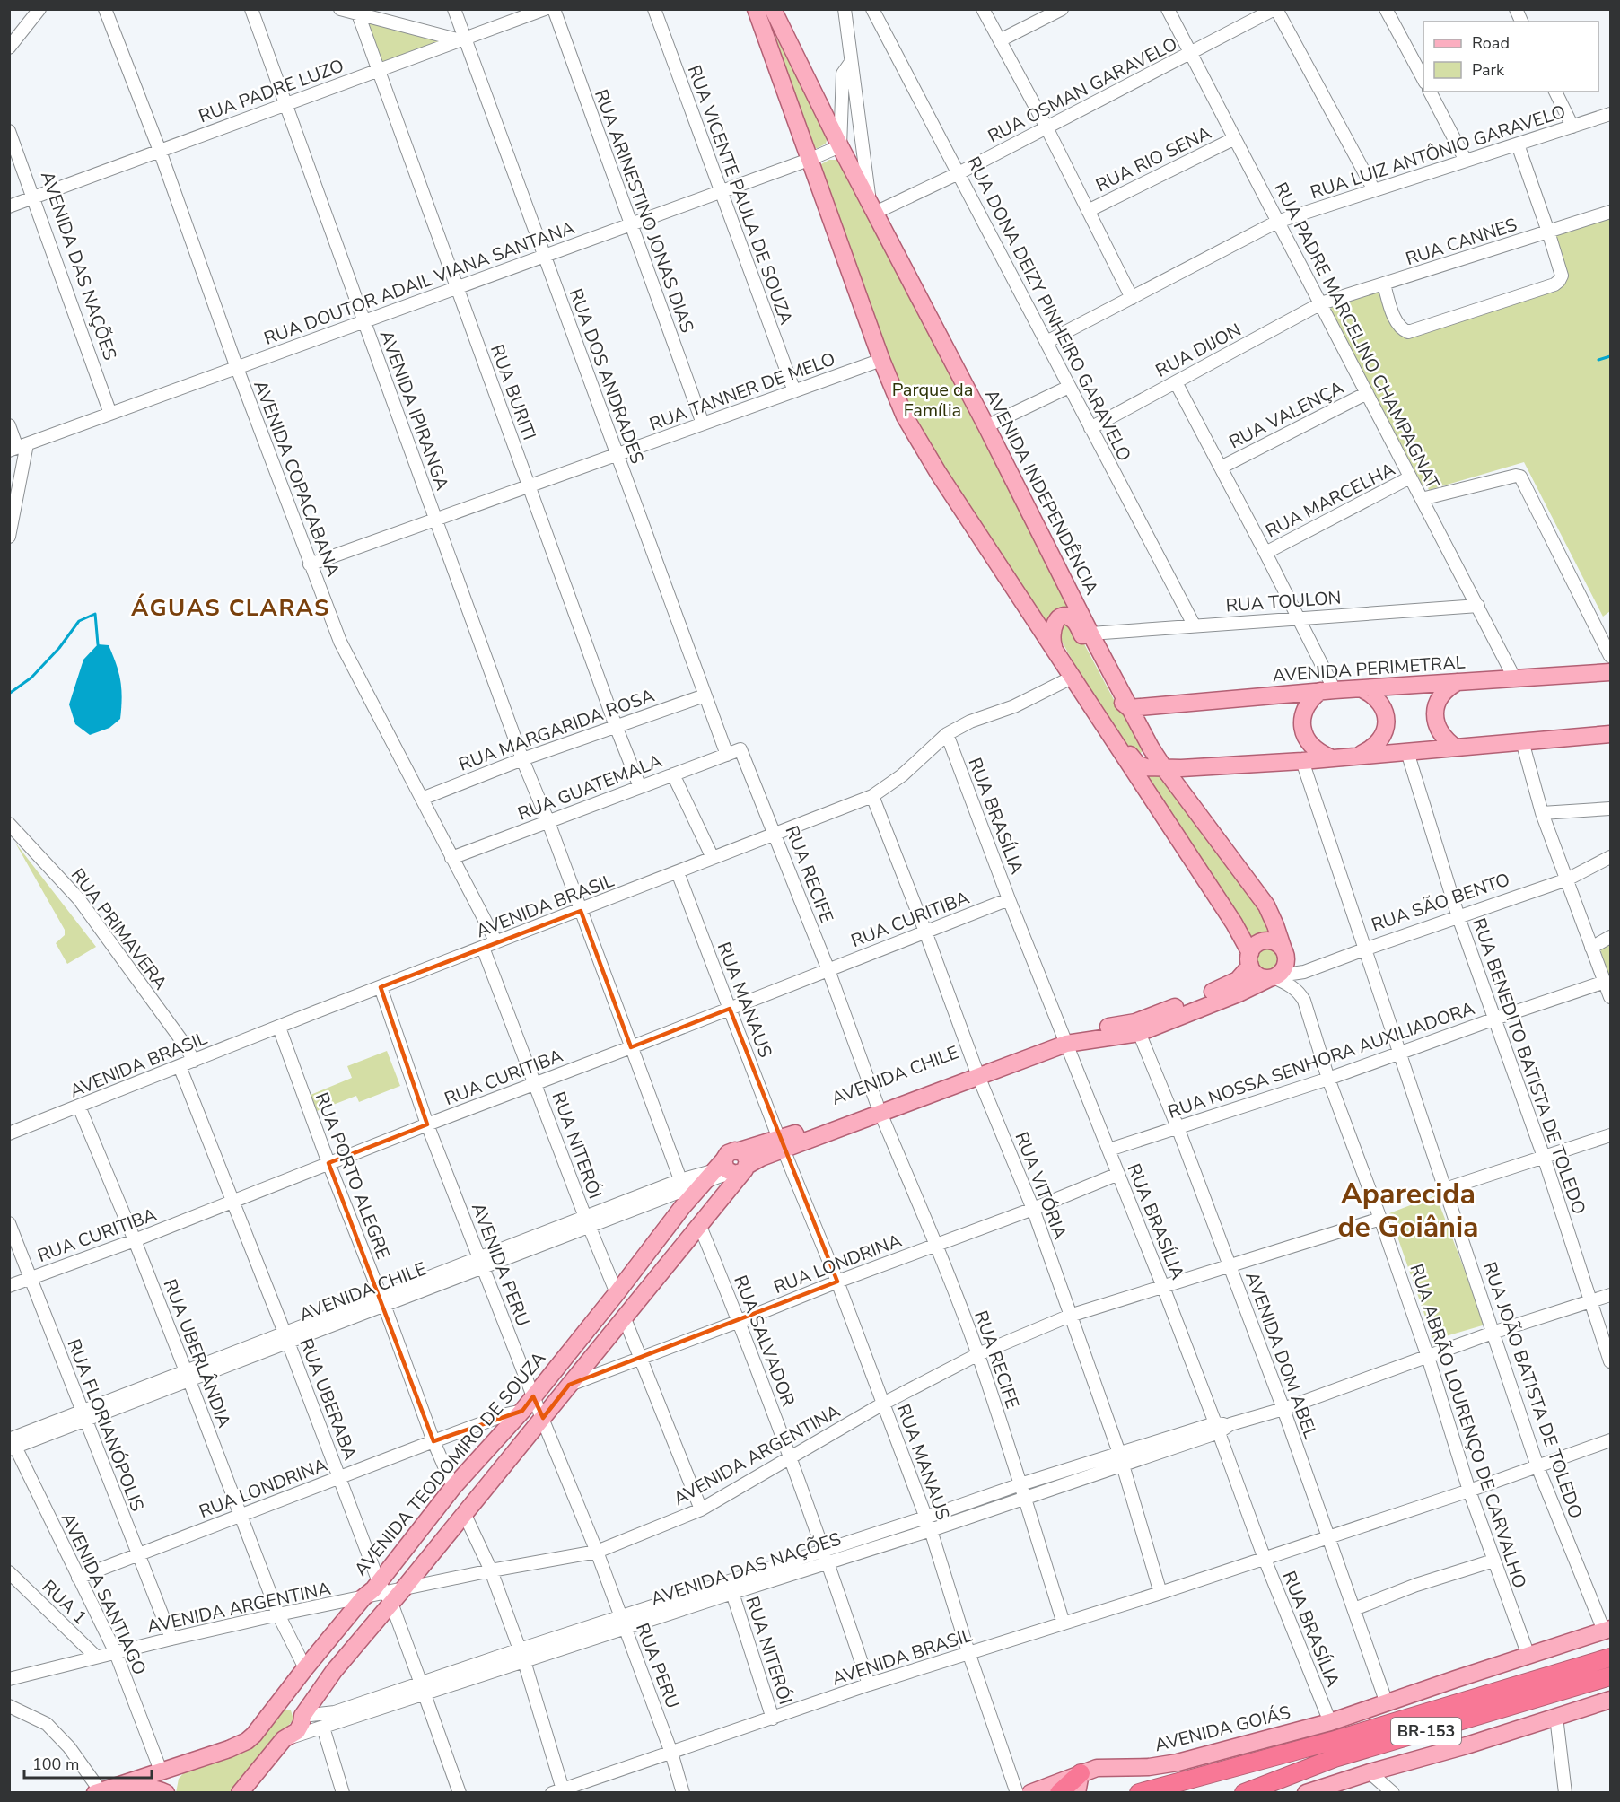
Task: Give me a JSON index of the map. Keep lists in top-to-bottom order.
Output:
{
  "streets": {
    "highway": ["BR-153"],
    "main road": [
      "AVENIDA INDEPENDÊNCIA",
      "AVENIDA PERIMETRAL",
      "RUA SÃO BENTO",
      "AVENIDA CHILE",
      "AVENIDA TEODOMIRO DE SOUZA",
      "AVENIDA GOIÁS"
    ],
    "street": [
      "RUA OSMAN GARAVELO",
      "RUA PADRE LUZO",
      "RUA LUIZ ANTÔNIO GARAVELO",
      "RUA RIO SENA",
      "RUA VICENTE PAULA DE SOUZA",
      "RUA ARINESTINO JONAS DIAS",
      "RUA CANNES",
      "AVENIDA DAS NAÇÕES",
      "RUA DOUTOR ADAIL VIANA SANTANA",
      "RUA DONA DEIZY PINHEIRO GARAVELO",
      "RUA PADRE MARCELINO CHAMPAGNAT",
      "RUA DIJON",
      "RUA DOS ANDRADES",
      "RUA TANNER DE MELO",
      "RUA BURITI",
      "AVENIDA IPIRANGA",
      "RUA VALENÇA",
      "AVENIDA COPACABANA",
      "RUA MARCELHA",
      "RUA TOULON",
      "RUA MARGARIDA ROSA",
      "RUA GUATEMALA",
      "RUA BRASÍLIA",
      "RUA RECIFE",
      "AVENIDA BRASIL",
      "RUA CURITIBA",
      "RUA PRIMAVERA",
      "RUA MANAUS",
      "RUA NOSSA SENHORA AUXILIADORA",
      "RUA BENEDITO BATISTA DE TOLEDO",
      "RUA NITERÓI",
      "RUA PORTO ALEGRE",
      "RUA VITÓRIA",
      "RUA LONDRINA",
      "AVENIDA PERU",
      "RUA SALVADOR",
      "RUA UBERLÂNDIA",
      "AVENIDA DOM ABEL",
      "RUA JOÃO BATISTA DE TOLEDO",
      "RUA UBERABA",
      "RUA FLORIANÓPOLIS",
      "RUA ABRÃO LOURENÇO DE CARVALHO",
      "AVENIDA ARGENTINA",
      "AVENIDA SANTIAGO",
      "RUA 1",
      "RUA PERU"
    ]
  },
  "crossings": [
    ["RUA OSMAN GARAVELO", "RUA DONA DEIZY PINHEIRO GARAVELO"],
    ["RUA OSMAN GARAVELO", "RUA PADRE MARCELINO CHAMPAGNAT"],
    ["RUA OSMAN GARAVELO", "AVENIDA INDEPENDÊNCIA"],
    ["RUA PADRE LUZO", "AVENIDA DAS NAÇÕES"],
    ["RUA PADRE LUZO", "RUA DOS ANDRADES"],
    ["RUA PADRE LUZO", "RUA BURITI"],
    ["RUA PADRE LUZO", "AVENIDA IPIRANGA"],
    ["RUA PADRE LUZO", "AVENIDA COPACABANA"],
    ["RUA LUIZ ANTÔNIO GARAVELO", "RUA DONA DEIZY PINHEIRO GARAVELO"],
    ["RUA LUIZ ANTÔNIO GARAVELO", "RUA PADRE MARCELINO CHAMPAGNAT"],
    ["RUA RIO SENA", "RUA PADRE MARCELINO CHAMPAGNAT"],
    ["RUA VICENTE PAULA DE SOUZA", "RUA DOUTOR ADAIL VIANA SANTANA"],
    ["RUA VICENTE PAULA DE SOUZA", "RUA TANNER DE MELO"],
    ["RUA ARINESTINO JONAS DIAS", "RUA DOUTOR ADAIL VIANA SANTANA"],
    ["RUA ARINESTINO JONAS DIAS", "RUA TANNER DE MELO"],
    ["RUA CANNES", "RUA PADRE MARCELINO CHAMPAGNAT"],
    ["RUA CANNES", "RUA DIJON"],
    ["AVENIDA DAS NAÇÕES", "RUA DOUTOR ADAIL VIANA SANTANA"],
    ["AVENIDA DAS NAÇÕES", "RUA BRASÍLIA"],
    ["AVENIDA DAS NAÇÕES", "RUA RECIFE"],
    ["AVENIDA DAS NAÇÕES", "RUA MANAUS"],
    ["AVENIDA DAS NAÇÕES", "RUA NITERÓI"],
    ["AVENIDA DAS NAÇÕES", "RUA VITÓRIA"],
    ["AVENIDA DAS NAÇÕES", "RUA SALVADOR"],
    ["AVENIDA DAS NAÇÕES", "RUA UBERABA"],
    ["AVENIDA DAS NAÇÕES", "AVENIDA TEODOMIRO DE SOUZA"],
    ["AVENIDA DAS NAÇÕES", "RUA PERU"],
    ["RUA DOUTOR ADAIL VIANA SANTANA", "RUA DOS ANDRADES"],
    ["RUA DOUTOR ADAIL VIANA SANTANA", "RUA BURITI"],
    ["RUA DOUTOR ADAIL VIANA SANTANA", "AVENIDA IPIRANGA"],
    ["RUA DOUTOR ADAIL VIANA SANTANA", "AVENIDA COPACABANA"],
    ["RUA DOUTOR ADAIL VIANA SANTANA", "AVENIDA INDEPENDÊNCIA"],
    ["RUA DONA DEIZY PINHEIRO GARAVELO", "RUA DIJON"],
    ["RUA DONA DEIZY PINHEIRO GARAVELO", "RUA TOULON"],
    ["RUA PADRE MARCELINO CHAMPAGNAT", "RUA DIJON"],
    ["RUA PADRE MARCELINO CHAMPAGNAT", "RUA VALENÇA"],
    ["RUA PADRE MARCELINO CHAMPAGNAT", "RUA MARCELHA"],
    ["RUA PADRE MARCELINO CHAMPAGNAT", "RUA TOULON"],
    ["RUA PADRE MARCELINO CHAMPAGNAT", "AVENIDA PERIMETRAL"],
    ["RUA DOS ANDRADES", "RUA TANNER DE MELO"],
    ["RUA DOS ANDRADES", "RUA MARGARIDA ROSA"],
    ["RUA DOS ANDRADES", "RUA GUATEMALA"],
    ["RUA TANNER DE MELO", "RUA BURITI"],
    ["RUA TANNER DE MELO", "AVENIDA IPIRANGA"],
    ["RUA TANNER DE MELO", "AVENIDA COPACABANA"],
    ["RUA BURITI", "RUA MARGARIDA ROSA"],
    ["RUA BURITI", "RUA GUATEMALA"],
    ["AVENIDA IPIRANGA", "RUA MARGARIDA ROSA"],
    ["AVENIDA IPIRANGA", "RUA GUATEMALA"],
    ["AVENIDA COPACABANA", "RUA MARGARIDA ROSA"],
    ["AVENIDA COPACABANA", "RUA GUATEMALA"],
    ["AVENIDA COPACABANA", "AVENIDA BRASIL"],
    ["AVENIDA INDEPENDÊNCIA", "RUA TOULON"],
    ["AVENIDA INDEPENDÊNCIA", "AVENIDA PERIMETRAL"],
    ["AVENIDA INDEPENDÊNCIA", "RUA SÃO BENTO"],
    ["AVENIDA INDEPENDÊNCIA", "RUA ABRÃO LOURENÇO DE CARVALHO"],
    ["RUA GUATEMALA", "RUA RECIFE"],
    ["RUA BRASÍLIA", "RUA SÃO BENTO"],
    ["RUA BRASÍLIA", "AVENIDA BRASIL"],
    ["RUA BRASÍLIA", "RUA CURITIBA"],
    ["RUA BRASÍLIA", "RUA NOSSA SENHORA AUXILIADORA"],
    ["RUA BRASÍLIA", "AVENIDA CHILE"],
    ["RUA BRASÍLIA", "RUA LONDRINA"],
    ["RUA BRASÍLIA", "AVENIDA ARGENTINA"],
    ["RUA BRASÍLIA", "AVENIDA GOIÁS"],
    ["RUA RECIFE", "AVENIDA BRASIL"],
    ["RUA RECIFE", "RUA CURITIBA"],
    ["RUA RECIFE", "AVENIDA CHILE"],
    ["RUA RECIFE", "RUA LONDRINA"],
    ["RUA RECIFE", "AVENIDA ARGENTINA"],
    ["RUA SÃO BENTO", "RUA BENEDITO BATISTA DE TOLEDO"],
    ["RUA SÃO BENTO", "AVENIDA CHILE"],
    ["RUA SÃO BENTO", "AVENIDA DOM ABEL"],
    ["RUA SÃO BENTO", "RUA JOÃO BATISTA DE TOLEDO"],
    ["RUA SÃO BENTO", "RUA ABRÃO LOURENÇO DE CARVALHO"],
    ["AVENIDA BRASIL", "RUA PRIMAVERA"],
    ["AVENIDA BRASIL", "RUA MANAUS"],
    ["AVENIDA BRASIL", "RUA NITERÓI"],
    ["AVENIDA BRASIL", "RUA PORTO ALEGRE"],
    ["AVENIDA BRASIL", "RUA VITÓRIA"],
    ["AVENIDA BRASIL", "AVENIDA PERU"],
    ["AVENIDA BRASIL", "RUA SALVADOR"],
    ["AVENIDA BRASIL", "RUA UBERLÂNDIA"],
    ["AVENIDA BRASIL", "AVENIDA DOM ABEL"],
    ["AVENIDA BRASIL", "RUA JOÃO BATISTA DE TOLEDO"],
    ["AVENIDA BRASIL", "RUA UBERABA"],
    ["AVENIDA BRASIL", "RUA ABRÃO LOURENÇO DE CARVALHO"],
    ["AVENIDA BRASIL", "RUA PERU"],
    ["RUA CURITIBA", "RUA MANAUS"],
    ["RUA CURITIBA", "RUA NITERÓI"],
    ["RUA CURITIBA", "RUA PORTO ALEGRE"],
    ["RUA CURITIBA", "RUA VITÓRIA"],
    ["RUA CURITIBA", "AVENIDA PERU"],
    ["RUA CURITIBA", "RUA UBERLÂNDIA"],
    ["RUA CURITIBA", "RUA UBERABA"],
    ["RUA CURITIBA", "RUA FLORIANÓPOLIS"],
    ["RUA MANAUS", "AVENIDA CHILE"],
    ["RUA MANAUS", "RUA LONDRINA"],
    ["RUA MANAUS", "AVENIDA ARGENTINA"],
    ["RUA NOSSA SENHORA AUXILIADORA", "RUA BENEDITO BATISTA DE TOLEDO"],
    ["RUA NOSSA SENHORA AUXILIADORA", "AVENIDA DOM ABEL"],
    ["RUA NOSSA SENHORA AUXILIADORA", "RUA JOÃO BATISTA DE TOLEDO"],
    ["RUA NOSSA SENHORA AUXILIADORA", "RUA ABRÃO LOURENÇO DE CARVALHO"],
    ["AVENIDA CHILE", "RUA NITERÓI"],
    ["AVENIDA CHILE", "RUA PORTO ALEGRE"],
    ["AVENIDA CHILE", "RUA VITÓRIA"],
    ["AVENIDA CHILE", "AVENIDA PERU"],
    ["AVENIDA CHILE", "RUA UBERLÂNDIA"],
    ["AVENIDA CHILE", "RUA UBERABA"],
    ["AVENIDA CHILE", "RUA FLORIANÓPOLIS"],
    ["AVENIDA CHILE", "AVENIDA TEODOMIRO DE SOUZA"],
    ["AVENIDA CHILE", "AVENIDA SANTIAGO"],
    ["RUA NITERÓI", "AVENIDA TEODOMIRO DE SOUZA"],
    ["RUA PORTO ALEGRE", "RUA LONDRINA"],
    ["RUA PORTO ALEGRE", "AVENIDA TEODOMIRO DE SOUZA"],
    ["RUA VITÓRIA", "RUA LONDRINA"],
    ["RUA VITÓRIA", "AVENIDA ARGENTINA"],
    ["RUA LONDRINA", "RUA SALVADOR"],
    ["RUA LONDRINA", "RUA UBERLÂNDIA"],
    ["RUA LONDRINA", "RUA UBERABA"],
    ["RUA LONDRINA", "RUA FLORIANÓPOLIS"],
    ["RUA LONDRINA", "AVENIDA TEODOMIRO DE SOUZA"],
    ["RUA LONDRINA", "AVENIDA SANTIAGO"],
    ["AVENIDA PERU", "AVENIDA ARGENTINA"],
    ["AVENIDA PERU", "AVENIDA TEODOMIRO DE SOUZA"],
    ["AVENIDA PERU", "RUA PERU"],
    ["RUA SALVADOR", "AVENIDA ARGENTINA"],
    ["RUA SALVADOR", "AVENIDA TEODOMIRO DE SOUZA"],
    ["RUA UBERLÂNDIA", "AVENIDA ARGENTINA"],
    ["RUA UBERLÂNDIA", "AVENIDA TEODOMIRO DE SOUZA"],
    ["AVENIDA DOM ABEL", "AVENIDA ARGENTINA"],
    ["AVENIDA DOM ABEL", "AVENIDA GOIÁS"],
    ["RUA JOÃO BATISTA DE TOLEDO", "AVENIDA GOIÁS"],
    ["RUA UBERABA", "AVENIDA TEODOMIRO DE SOUZA"],
    ["RUA FLORIANÓPOLIS", "AVENIDA ARGENTINA"],
    ["RUA ABRÃO LOURENÇO DE CARVALHO", "AVENIDA ARGENTINA"],
    ["RUA ABRÃO LOURENÇO DE CARVALHO", "AVENIDA GOIÁS"],
    ["AVENIDA ARGENTINA", "AVENIDA TEODOMIRO DE SOUZA"],
    ["AVENIDA ARGENTINA", "AVENIDA SANTIAGO"],
    ["AVENIDA ARGENTINA", "RUA 1"],
    ["AVENIDA ARGENTINA", "RUA PERU"]
  ],
  "districts": ["ÁGUAS CLARAS", "Aparecida de Goiânia"],
  "parks": ["Parque da Família"],
  "legend": ["Road", "Park"],
  "scale_bar": "100 m"
}
